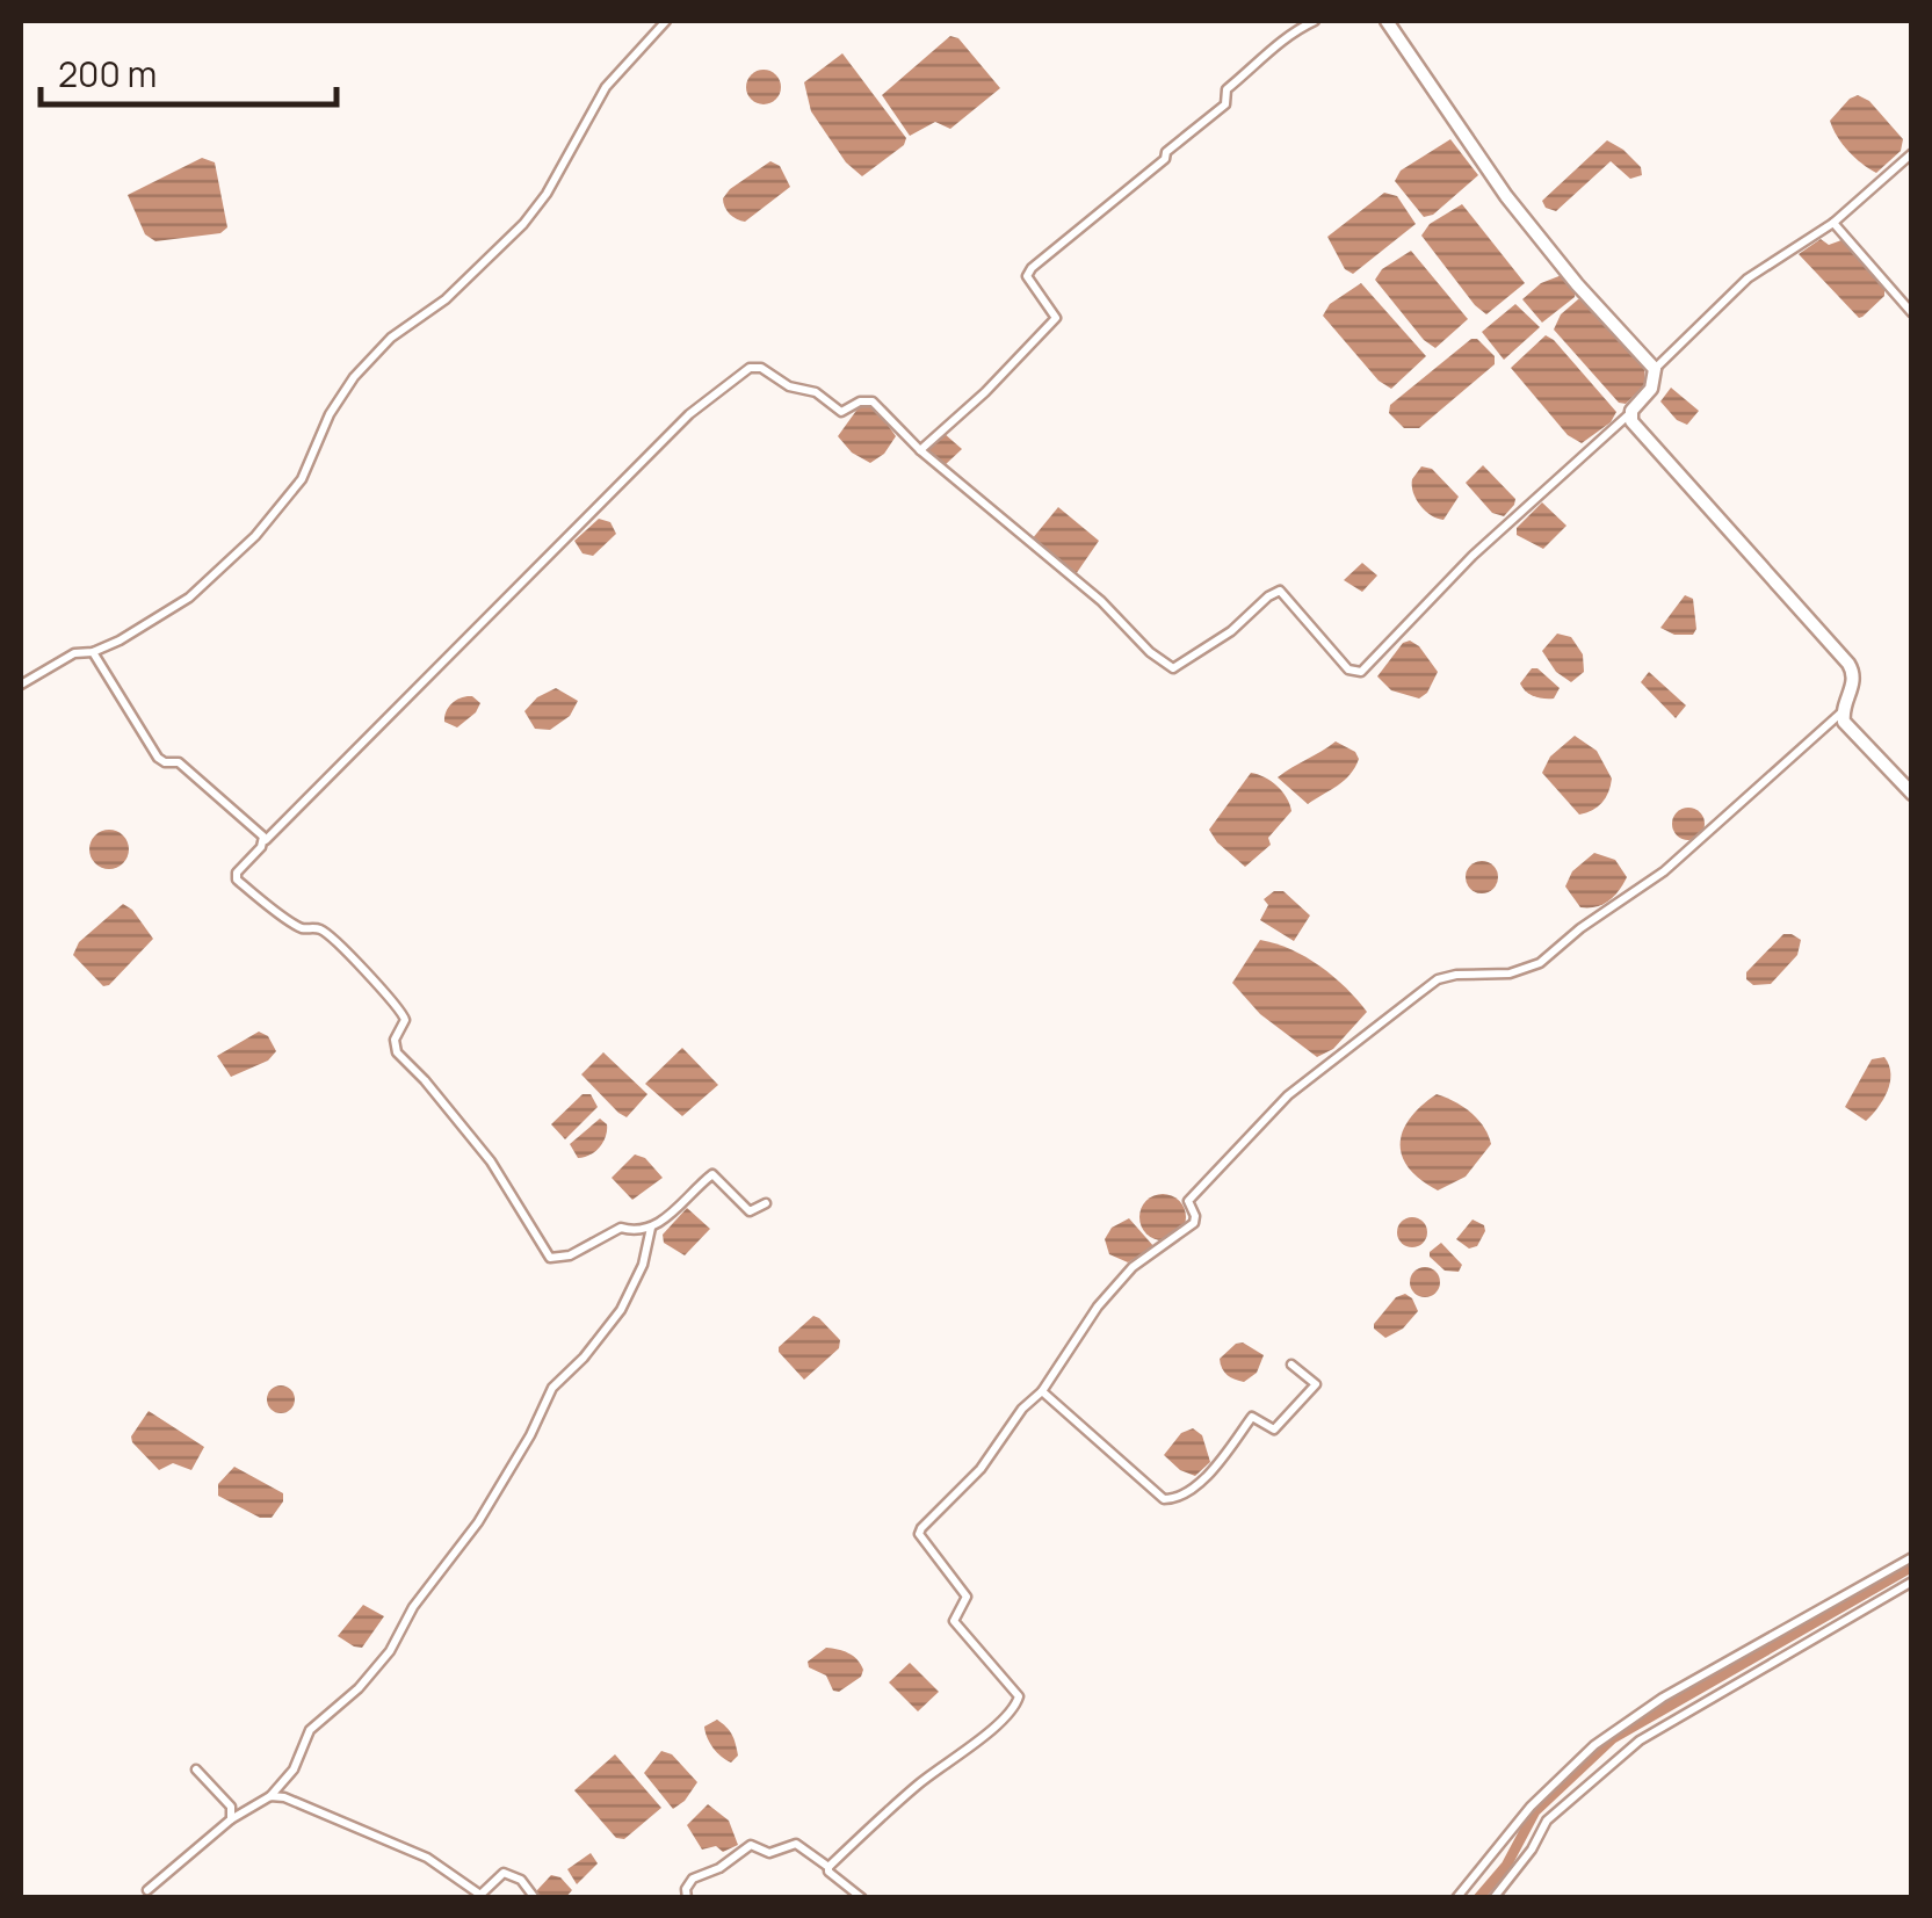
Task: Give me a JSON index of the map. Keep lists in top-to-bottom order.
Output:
{
  "scale_bar": "200 m"
}
